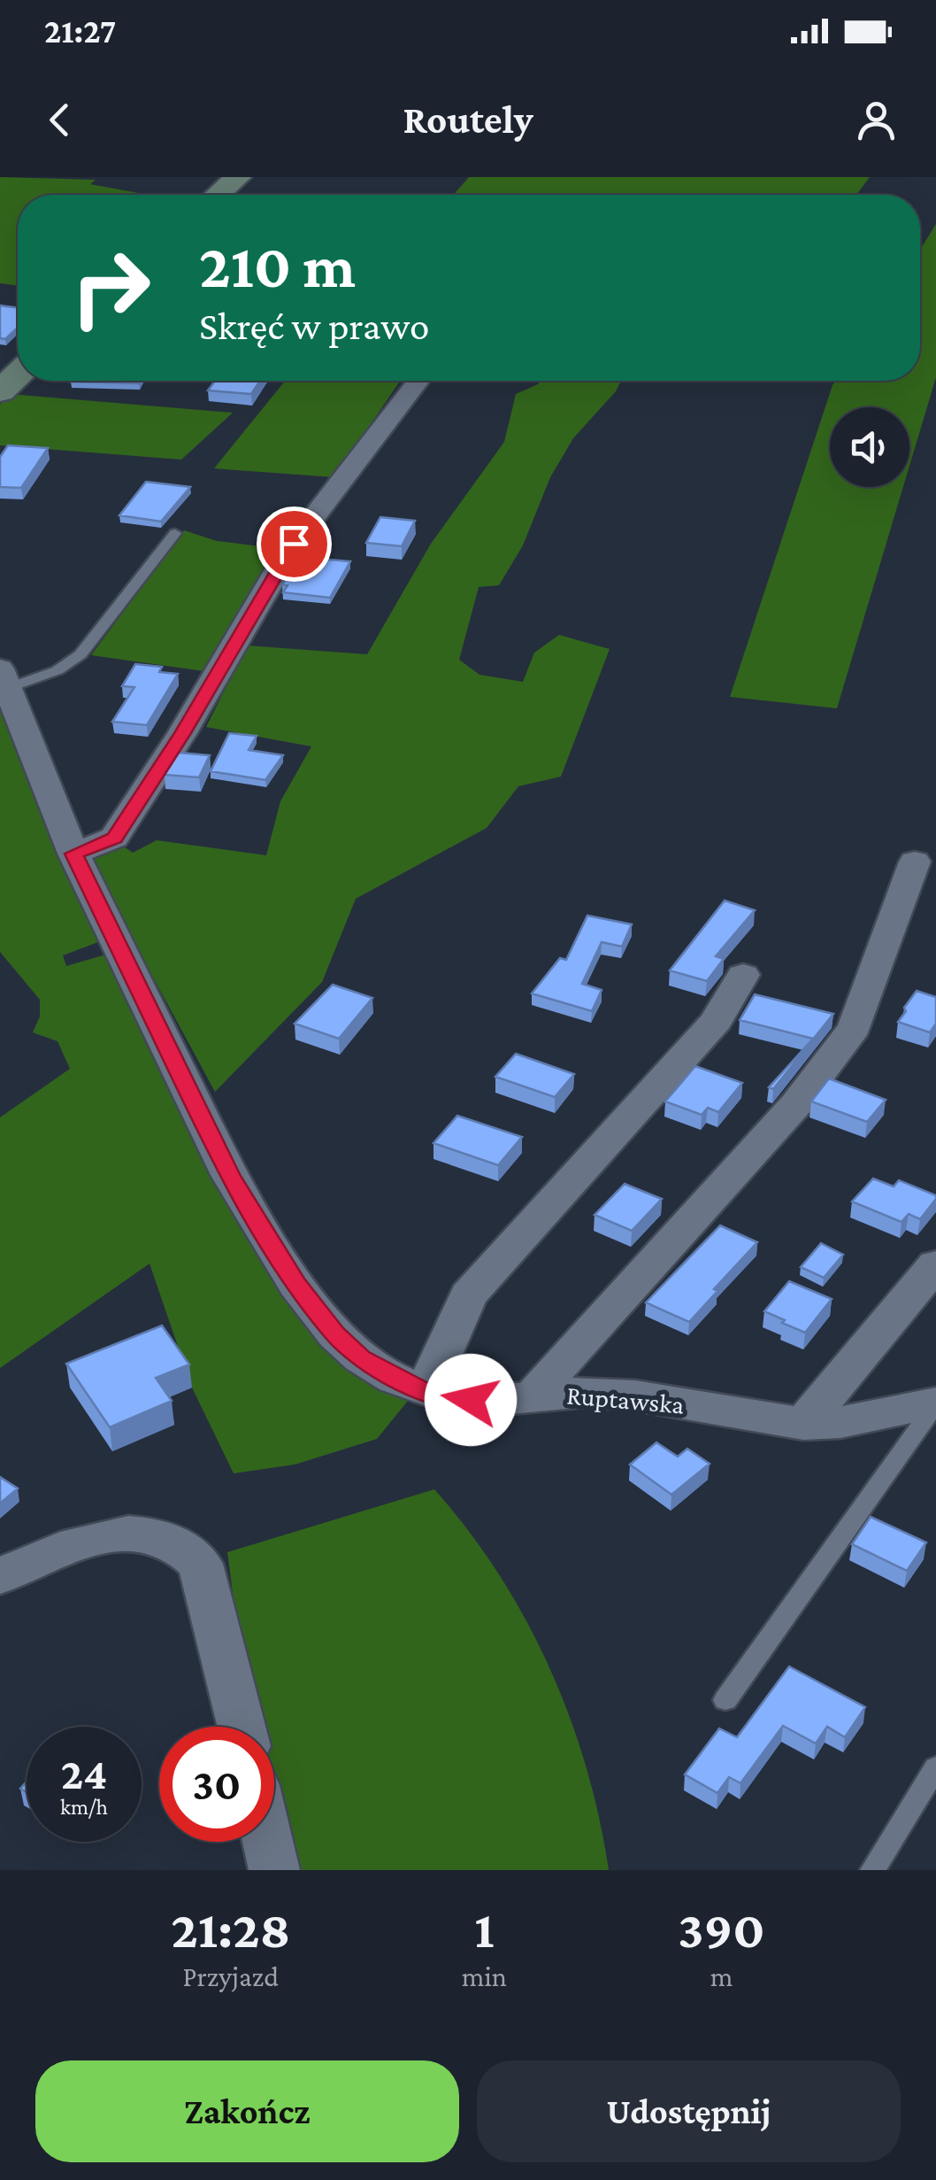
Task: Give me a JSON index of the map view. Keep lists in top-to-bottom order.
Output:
{
  "streets": {
    "street": ["Ruptawska"]
  },
  "page": {
    "status": "21:27",
    "header": "Routely",
    "turn": ["210 m", "Skręć w prawo"],
    "speed": "24 km/h",
    "limit": "30",
    "eta": [
      "21:28",
      "Przyjazd",
      "1",
      "min",
      "390",
      "m"
    ],
    "buttons": ["Zakończ", "Udostępnij"]
  }
}
